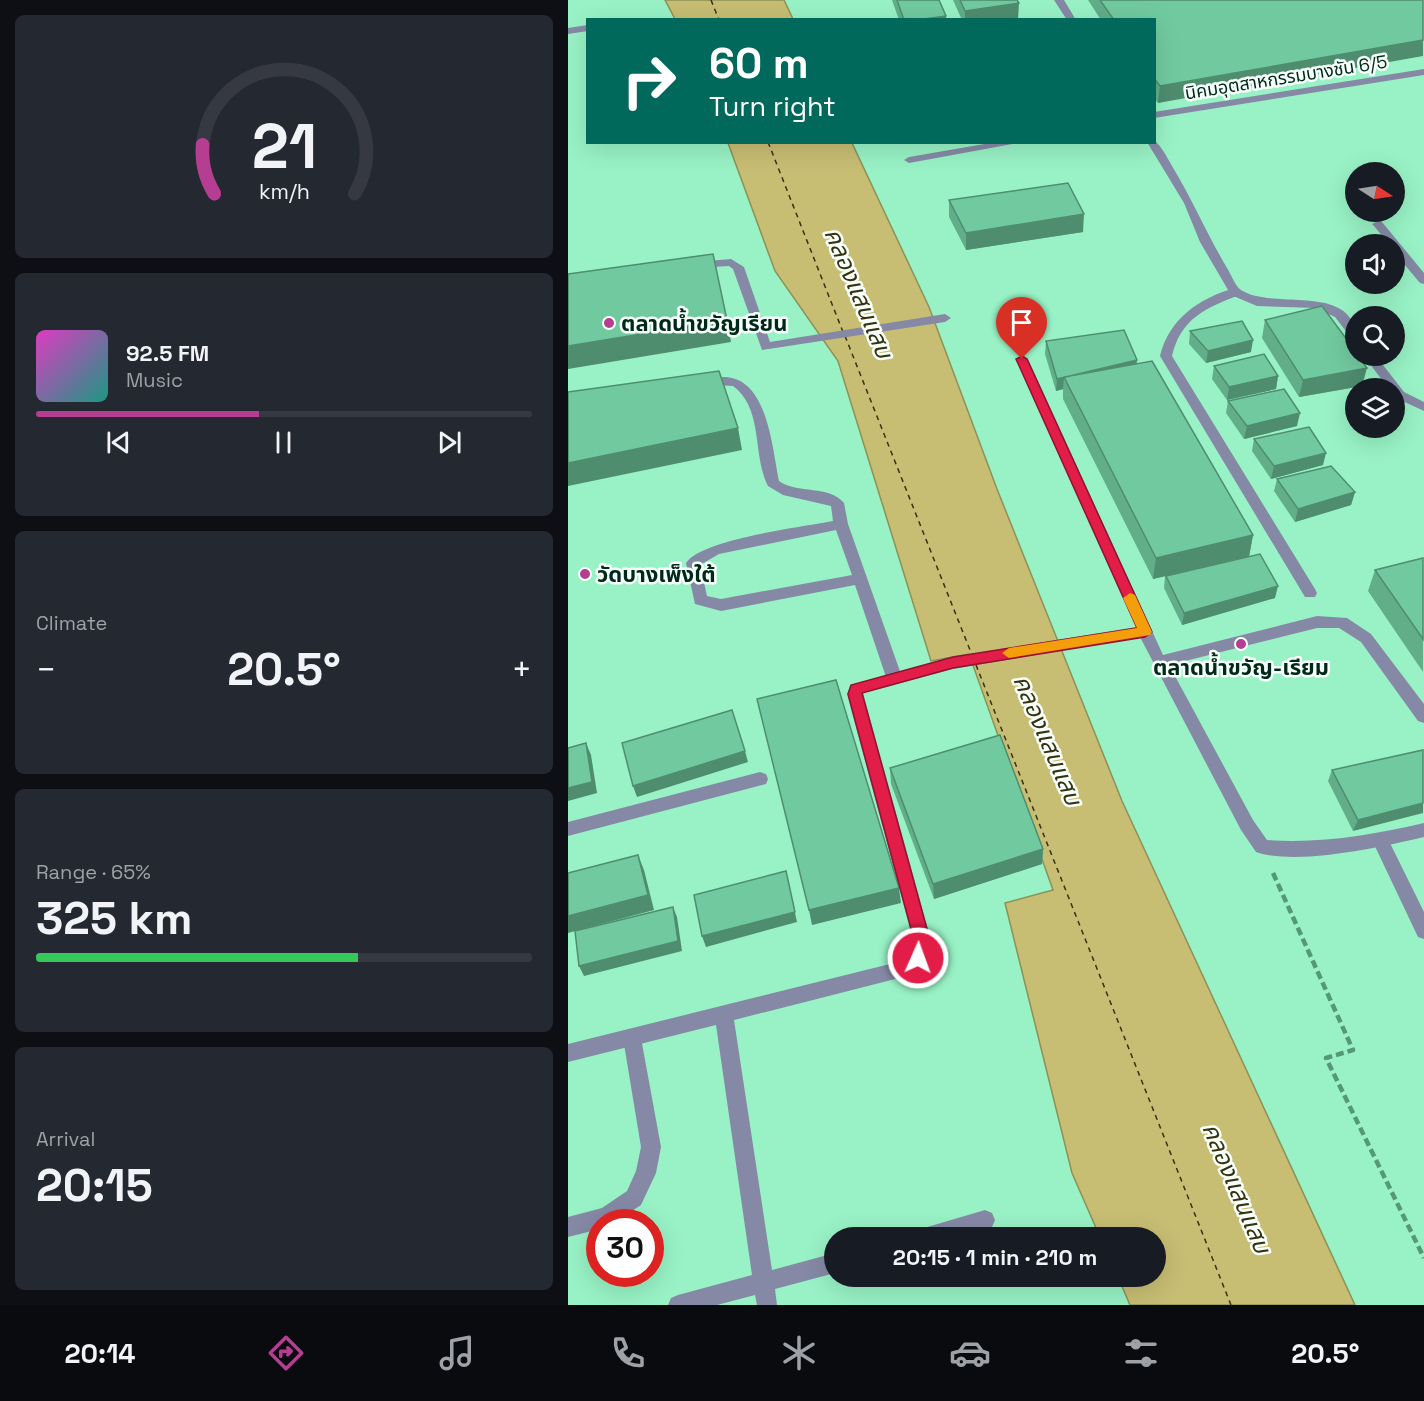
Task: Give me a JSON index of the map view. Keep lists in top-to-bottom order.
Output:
{
  "streets": {
    "street": ["นิคมอุตสาหกรรมบางชัน 6/5"]
  },
  "water": ["คลองแสนแสบ"],
  "places": ["ตลาดน้ำขวัญเรียน", "วัดบางเพ็งใต้", "ตลาดน้ำขวัญ-เรียม"],
  "north": "right",
  "page": {
    "turn": ["60 m", "Turn right"],
    "song": ["92.5 FM", "Music"],
    "tile": [
      "Climate",
      ["Range · 65%", "325 km"],
      ["Arrival", "20:15"]
    ],
    "heat": ["−", "20.5°", "+"],
    "limit": "30",
    "trip": "20:15 · 1 min · 210 m",
    "tabs": ["20:14", "20.5°"],
    "gauge": ["21", "km/h"]
  }
}
